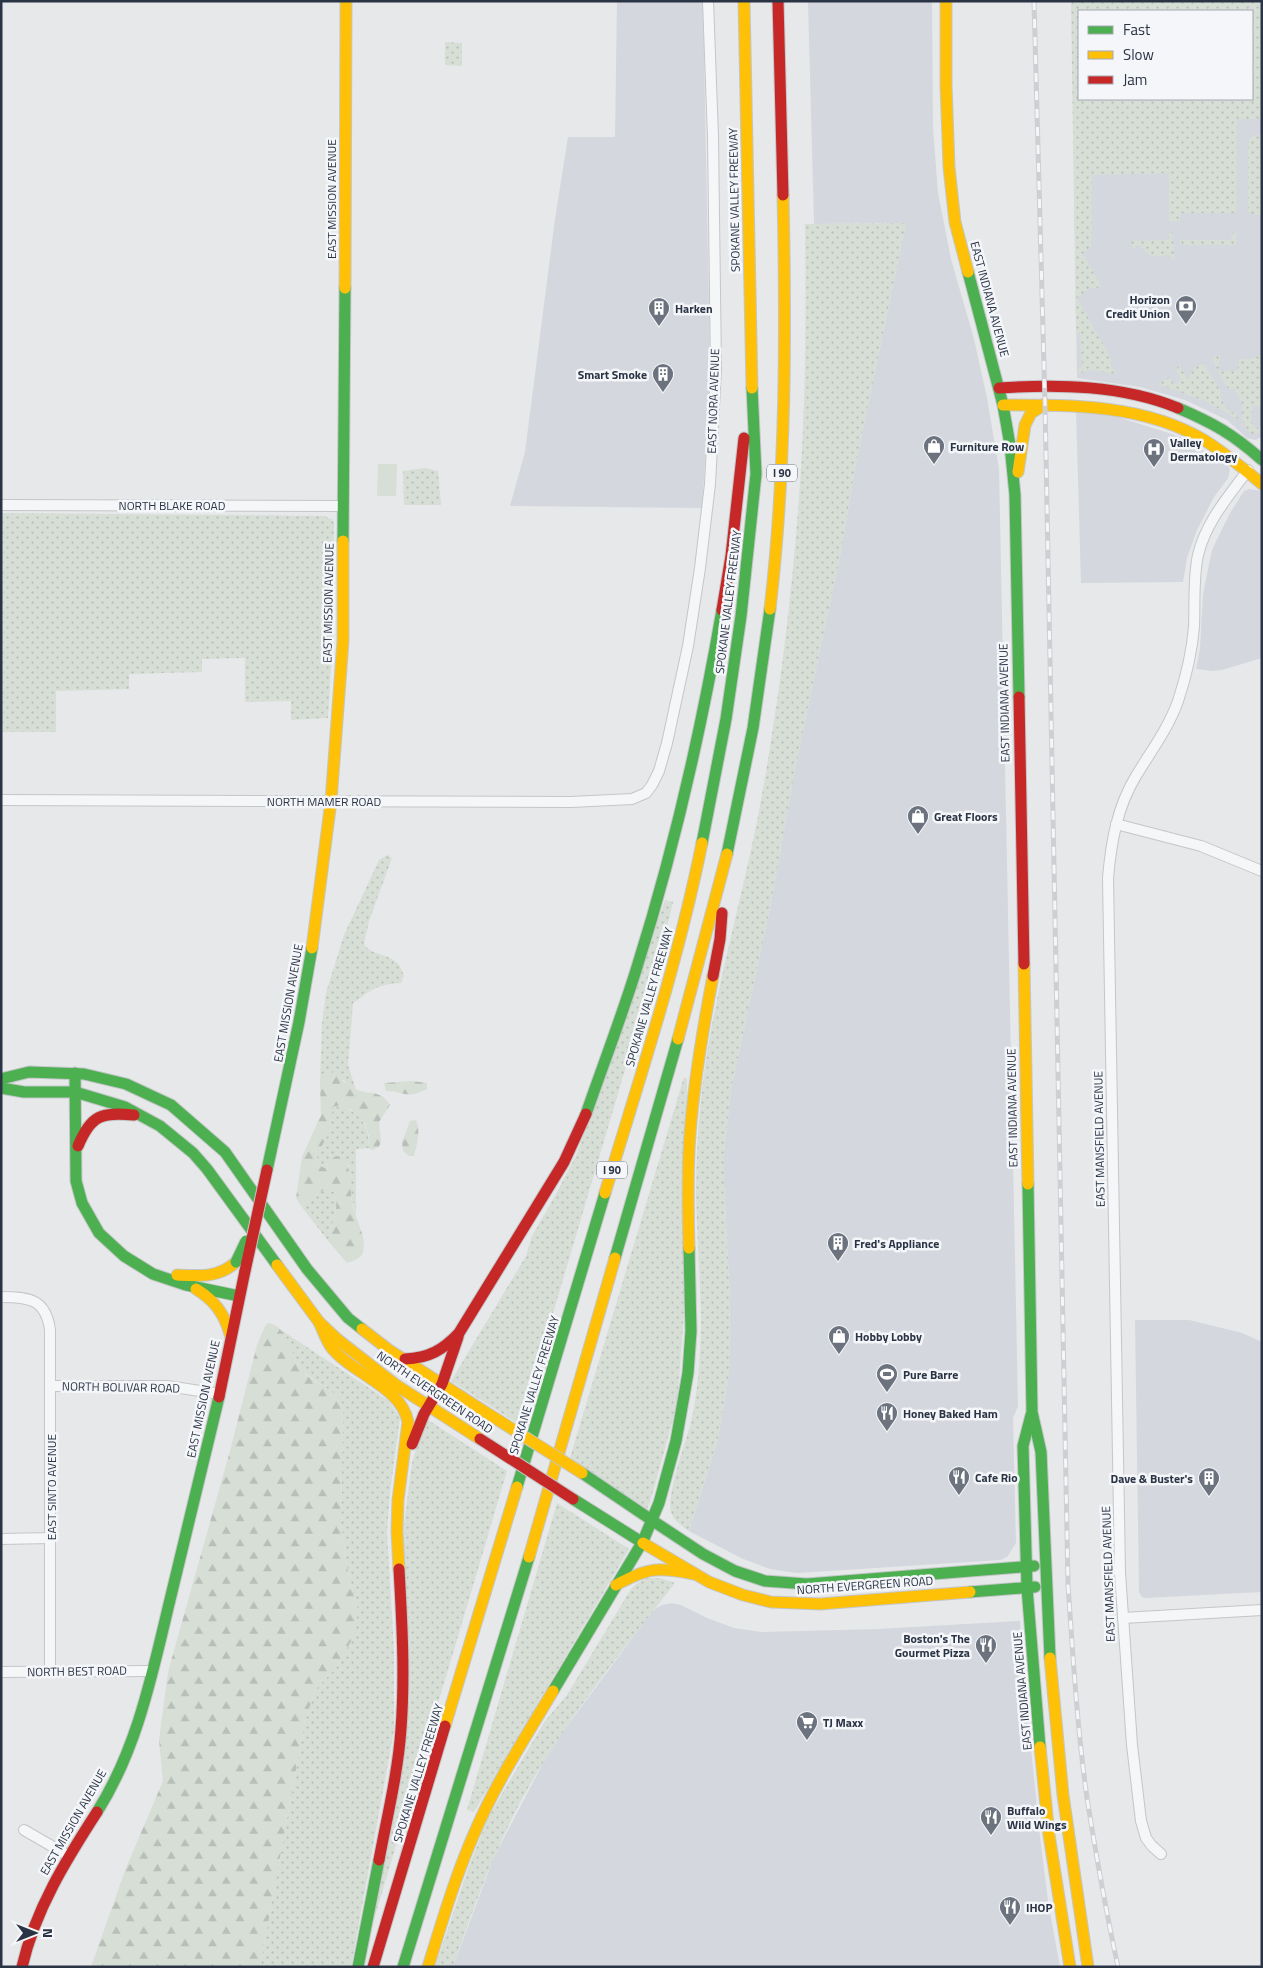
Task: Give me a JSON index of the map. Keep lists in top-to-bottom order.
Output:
{
  "streets": {
    "main road": [
      "EAST MISSION AVENUE",
      "SPOKANE VALLEY FREEWAY",
      "EAST INDIANA AVENUE",
      "I 90",
      "EAST MANSFIELD AVENUE",
      "NORTH EVERGREEN ROAD"
    ],
    "street": [
      "EAST NORA AVENUE",
      "NORTH BLAKE ROAD",
      "NORTH MAMER ROAD",
      "NORTH BOLIVAR ROAD",
      "EAST SINTO AVENUE",
      "NORTH BEST ROAD"
    ]
  },
  "crossings": [
    ["EAST MISSION AVENUE", "NORTH BLAKE ROAD"],
    ["EAST MISSION AVENUE", "NORTH MAMER ROAD"],
    ["EAST MISSION AVENUE", "NORTH BOLIVAR ROAD"],
    ["EAST MISSION AVENUE", "NORTH BEST ROAD"],
    ["EAST INDIANA AVENUE", "NORTH EVERGREEN ROAD"],
    ["EAST NORA AVENUE", "NORTH MAMER ROAD"],
    ["NORTH BOLIVAR ROAD", "EAST SINTO AVENUE"],
    ["EAST SINTO AVENUE", "NORTH BEST ROAD"]
  ],
  "places": {
    "bank": ["Horizon Credit Union"],
    "building": [
      "Harken",
      "Smart Smoke",
      "Fred's Appliance",
      "Dave & Buster's"
    ],
    "shop": ["Furniture Row", "Great Floors", "Hobby Lobby"],
    "hospital": ["Valley Dermatology"],
    "sports": ["Pure Barre"],
    "restaurant": [
      "Honey Baked Ham",
      "Cafe Rio",
      "Boston's The Gourmet Pizza",
      "Buffalo Wild Wings",
      "IHOP"
    ],
    "supermarket": ["TJ Maxx"]
  },
  "legend": ["Fast", "Slow", "Jam"],
  "north": "right"
}
